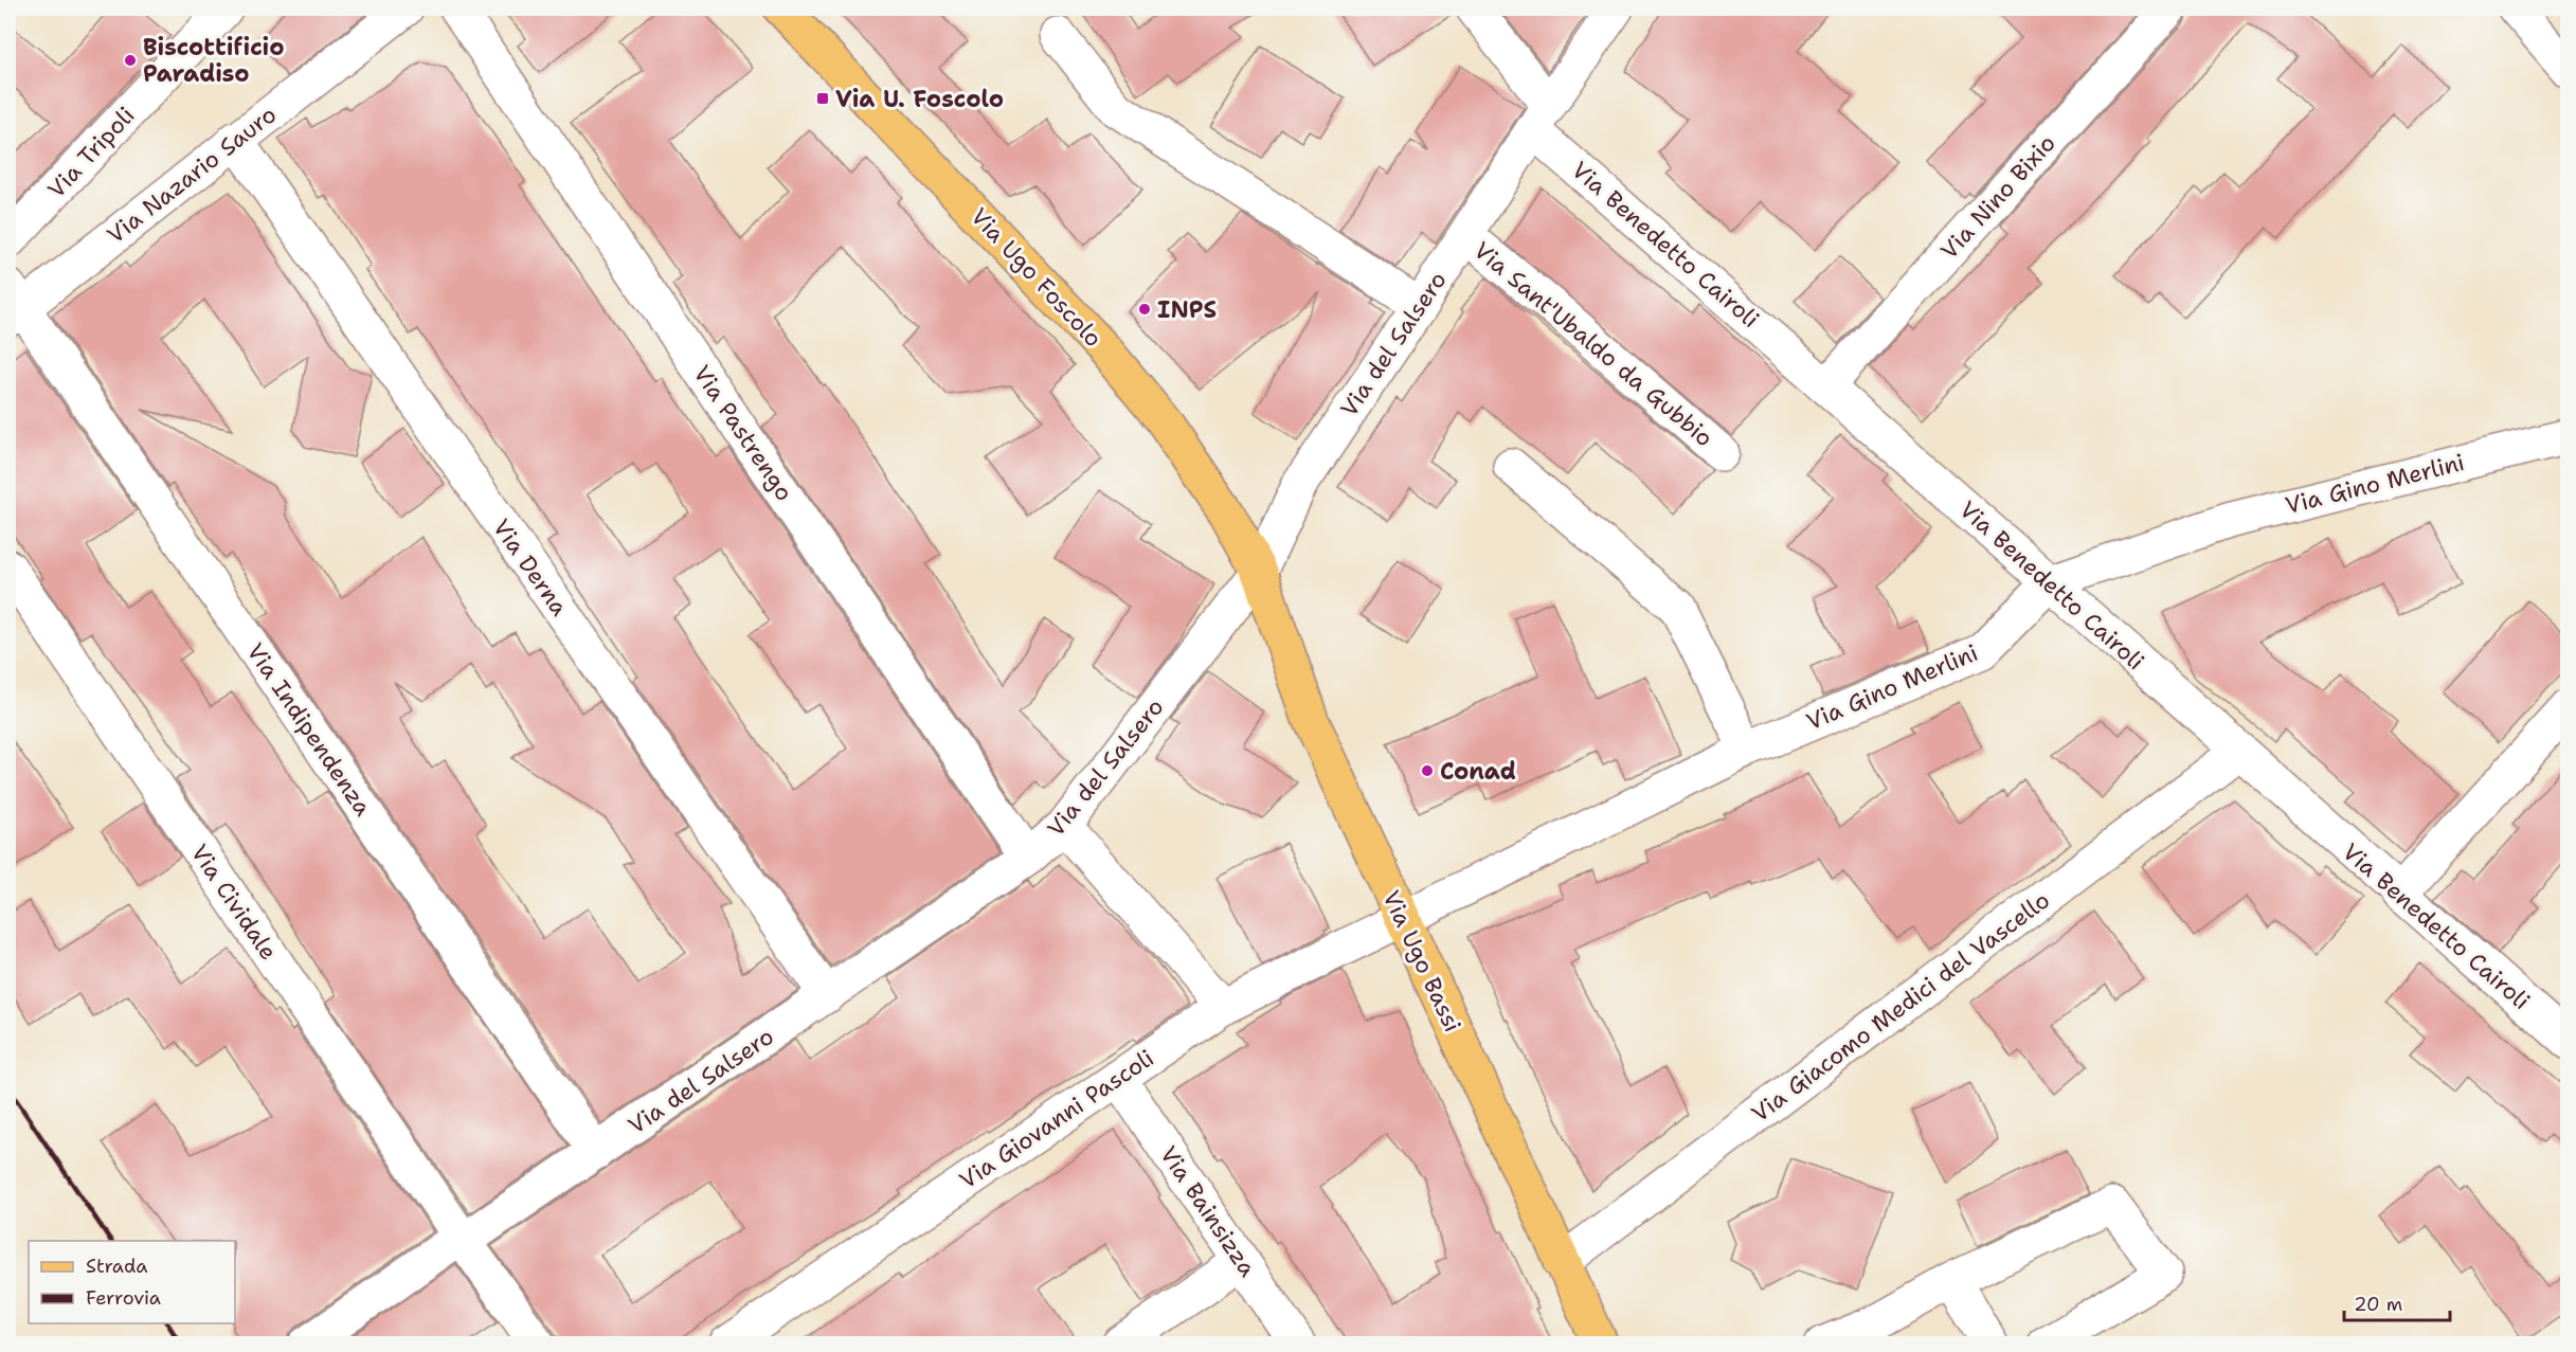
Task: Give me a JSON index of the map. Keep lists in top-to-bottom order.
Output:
{
  "streets": {
    "main road": ["Via Ugo Foscolo", "Via Ugo Bassi"],
    "street": [
      "Via Tripoli",
      "Via Nazario Sauro",
      "Via Nino Bixio",
      "Via Benedetto Cairoli",
      "Via del Salsero",
      "Via Sant'Ubaldo da Gubbio",
      "Via Pastrengo",
      "Via Gino Merlini",
      "Via Derna",
      "Via Indipendenza",
      "Via Cividale",
      "Via Giacomo Medici del Vascello",
      "Via Giovanni Pascoli",
      "Via Bainsizza"
    ]
  },
  "crossings": [
    ["Via Nazario Sauro", "Via Derna"],
    ["Via Nazario Sauro", "Via Indipendenza"],
    ["Via Nino Bixio", "Via Benedetto Cairoli"],
    ["Via Benedetto Cairoli", "Via del Salsero"],
    ["Via Benedetto Cairoli", "Via Gino Merlini"],
    ["Via Benedetto Cairoli", "Via Giacomo Medici del Vascello"],
    ["Via Ugo Foscolo", "Via del Salsero"],
    ["Via Ugo Foscolo", "Via Ugo Bassi"],
    ["Via del Salsero", "Via Sant'Ubaldo da Gubbio"],
    ["Via del Salsero", "Via Pastrengo"],
    ["Via del Salsero", "Via Derna"],
    ["Via del Salsero", "Via Indipendenza"],
    ["Via del Salsero", "Via Cividale"],
    ["Via del Salsero", "Via Ugo Bassi"],
    ["Via Gino Merlini", "Via Ugo Bassi"],
    ["Via Gino Merlini", "Via Giovanni Pascoli"],
    ["Via Ugo Bassi", "Via Giacomo Medici del Vascello"],
    ["Via Ugo Bassi", "Via Giovanni Pascoli"],
    ["Via Giovanni Pascoli", "Via Bainsizza"]
  ],
  "places": {
    "other": ["Biscottificio Paradiso", "INPS", "Conad"],
    "transit": ["Via U. Foscolo"]
  },
  "legend": ["Strada", "Ferrovia"],
  "scale_bar": "20 m"
}
